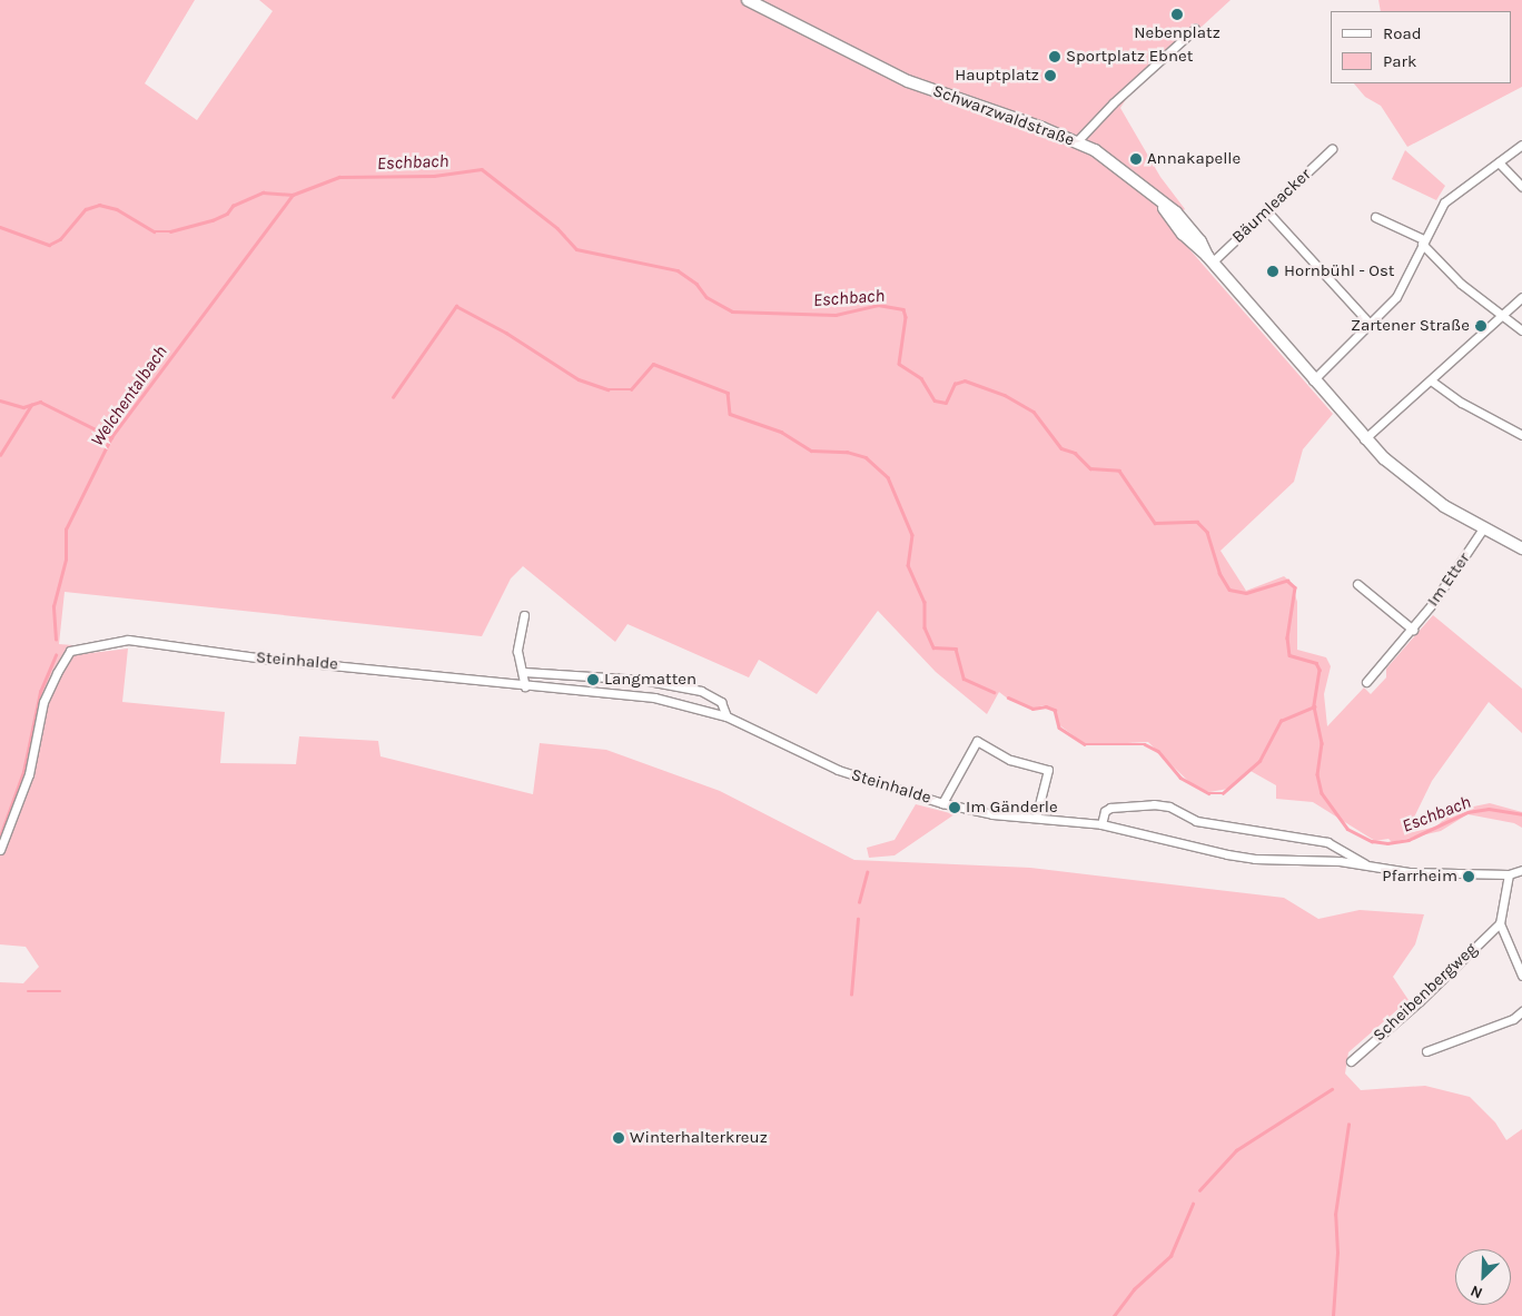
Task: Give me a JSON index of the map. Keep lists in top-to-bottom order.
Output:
{
  "streets": {
    "main road": ["Schwarzwaldstraße"],
    "street": [
      "Bäumleacker",
      "Im Etter",
      "Steinhalde",
      "Scheibenbergweg"
    ]
  },
  "crossings": [
    ["Schwarzwaldstraße", "Bäumleacker"],
    ["Schwarzwaldstraße", "Im Etter"]
  ],
  "water": ["Eschbach", "Welchentalbach"],
  "places": [
    "Nebenplatz",
    "Sportplatz Ebnet",
    "Hauptplatz",
    "Annakapelle",
    "Hornbühl - Ost",
    "Zartener Straße",
    "Langmatten",
    "Im Gänderle",
    "Pfarrheim",
    "Winterhalterkreuz"
  ],
  "legend": ["Road", "Park"],
  "north": "bottom left"
}
